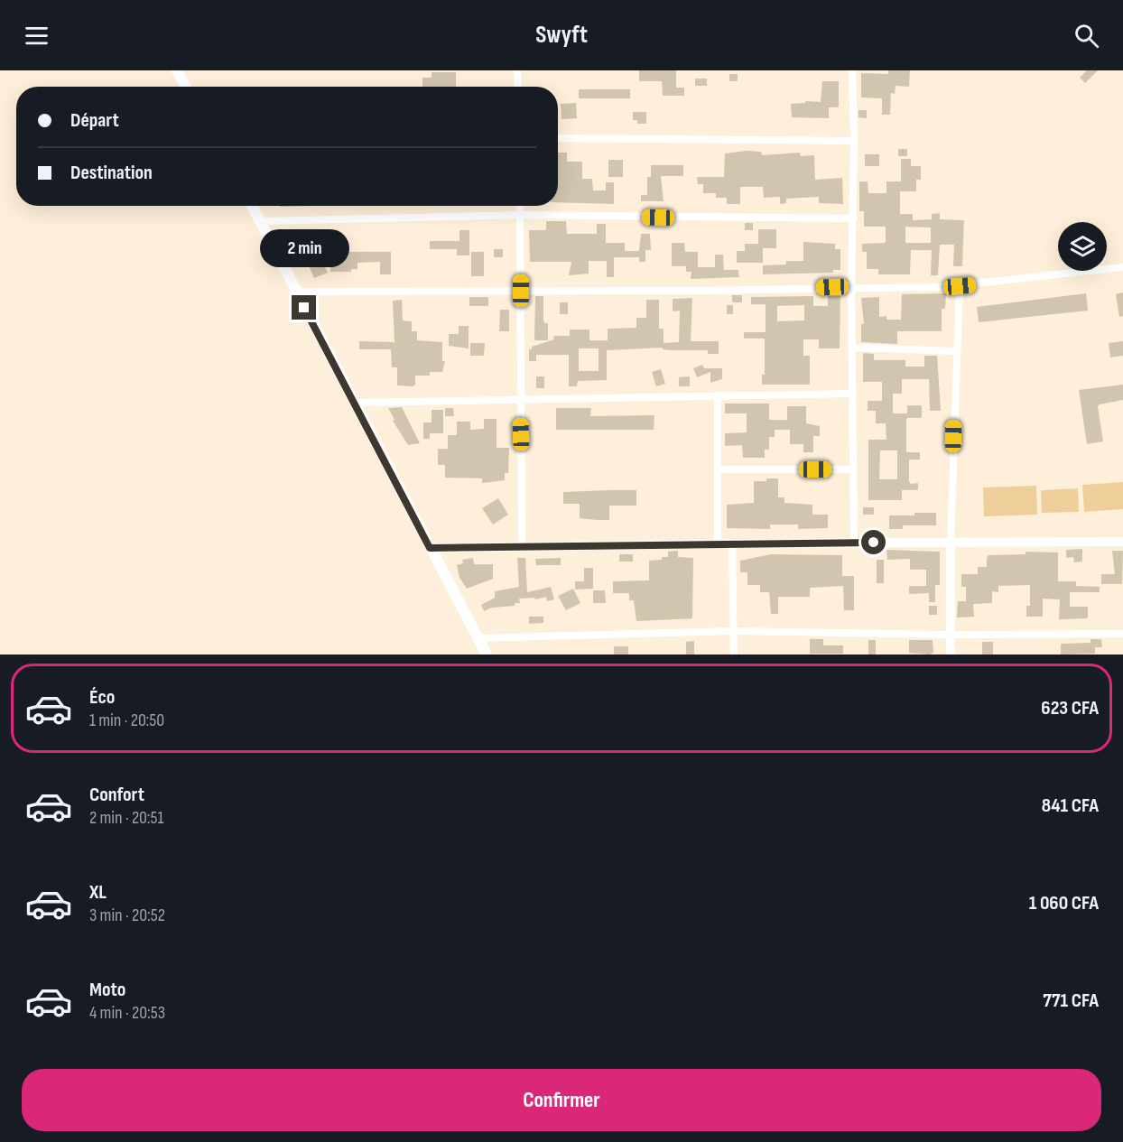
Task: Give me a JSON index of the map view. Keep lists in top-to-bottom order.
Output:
{
  "page": {
    "header": "Swyft",
    "banner": ["Départ", "Destination"],
    "bubble": "2 min",
    "list": [
      {
        "name": "Éco",
        "note": "1 min · 20:50",
        "value": "623 CFA"
      },
      {
        "name": "Confort",
        "note": "2 min · 20:51",
        "value": "841 CFA"
      },
      {
        "name": "XL",
        "note": "3 min · 20:52",
        "value": "1 060 CFA"
      },
      {
        "name": "Moto",
        "note": "4 min · 20:53",
        "value": "771 CFA"
      }
    ],
    "buttons": "Confirmer"
  }
}
